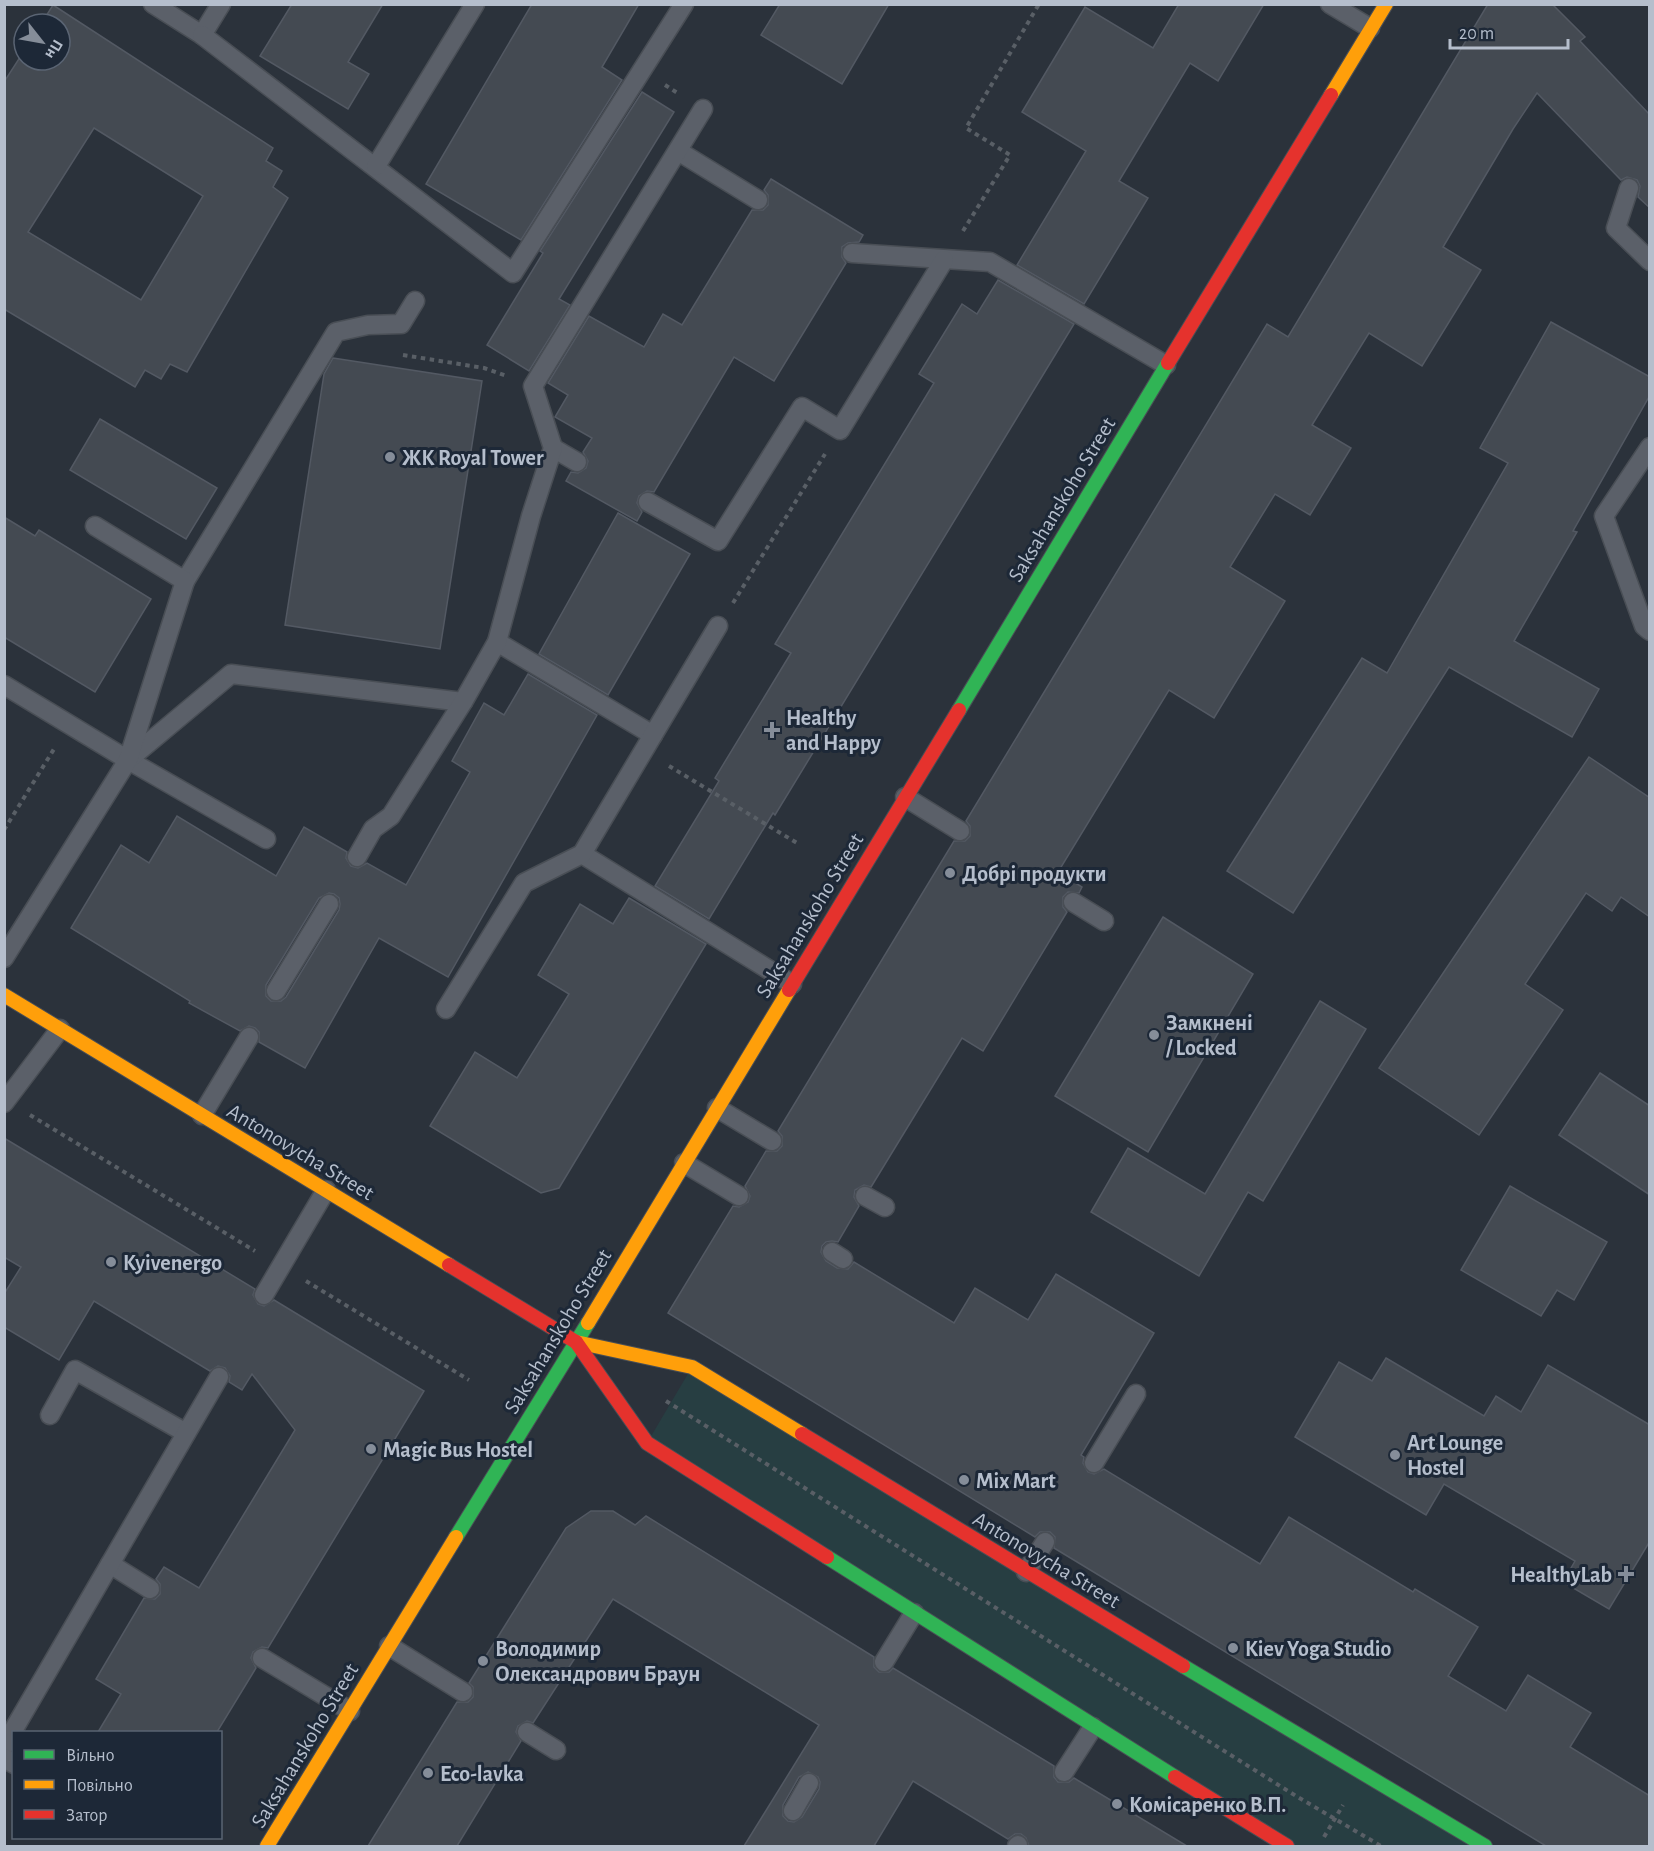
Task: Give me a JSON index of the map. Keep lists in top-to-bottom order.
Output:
{
  "streets": {
    "main road": ["Saksahanskoho Street", "Antonovycha Street"]
  },
  "crossings": [
    ["Saksahanskoho Street", "Antonovycha Street"]
  ],
  "places": {
    "other": [
      "ЖК Royal Tower",
      "Добрі продукти",
      "Замкнені / Locked",
      "Kyivenergo",
      "Magic Bus Hostel",
      "Art Lounge Hostel",
      "Mix Mart",
      "Kiev Yoga Studio",
      "Володимир Олександрович Браун",
      "Eco-lavka",
      "Комісаренко В.П."
    ],
    "health": ["Healthy and Happy", "HealthyLab"]
  },
  "legend": ["Вільно", "Повільно", "Затор"],
  "scale_bar": "20 m",
  "north": "bottom right"
}
